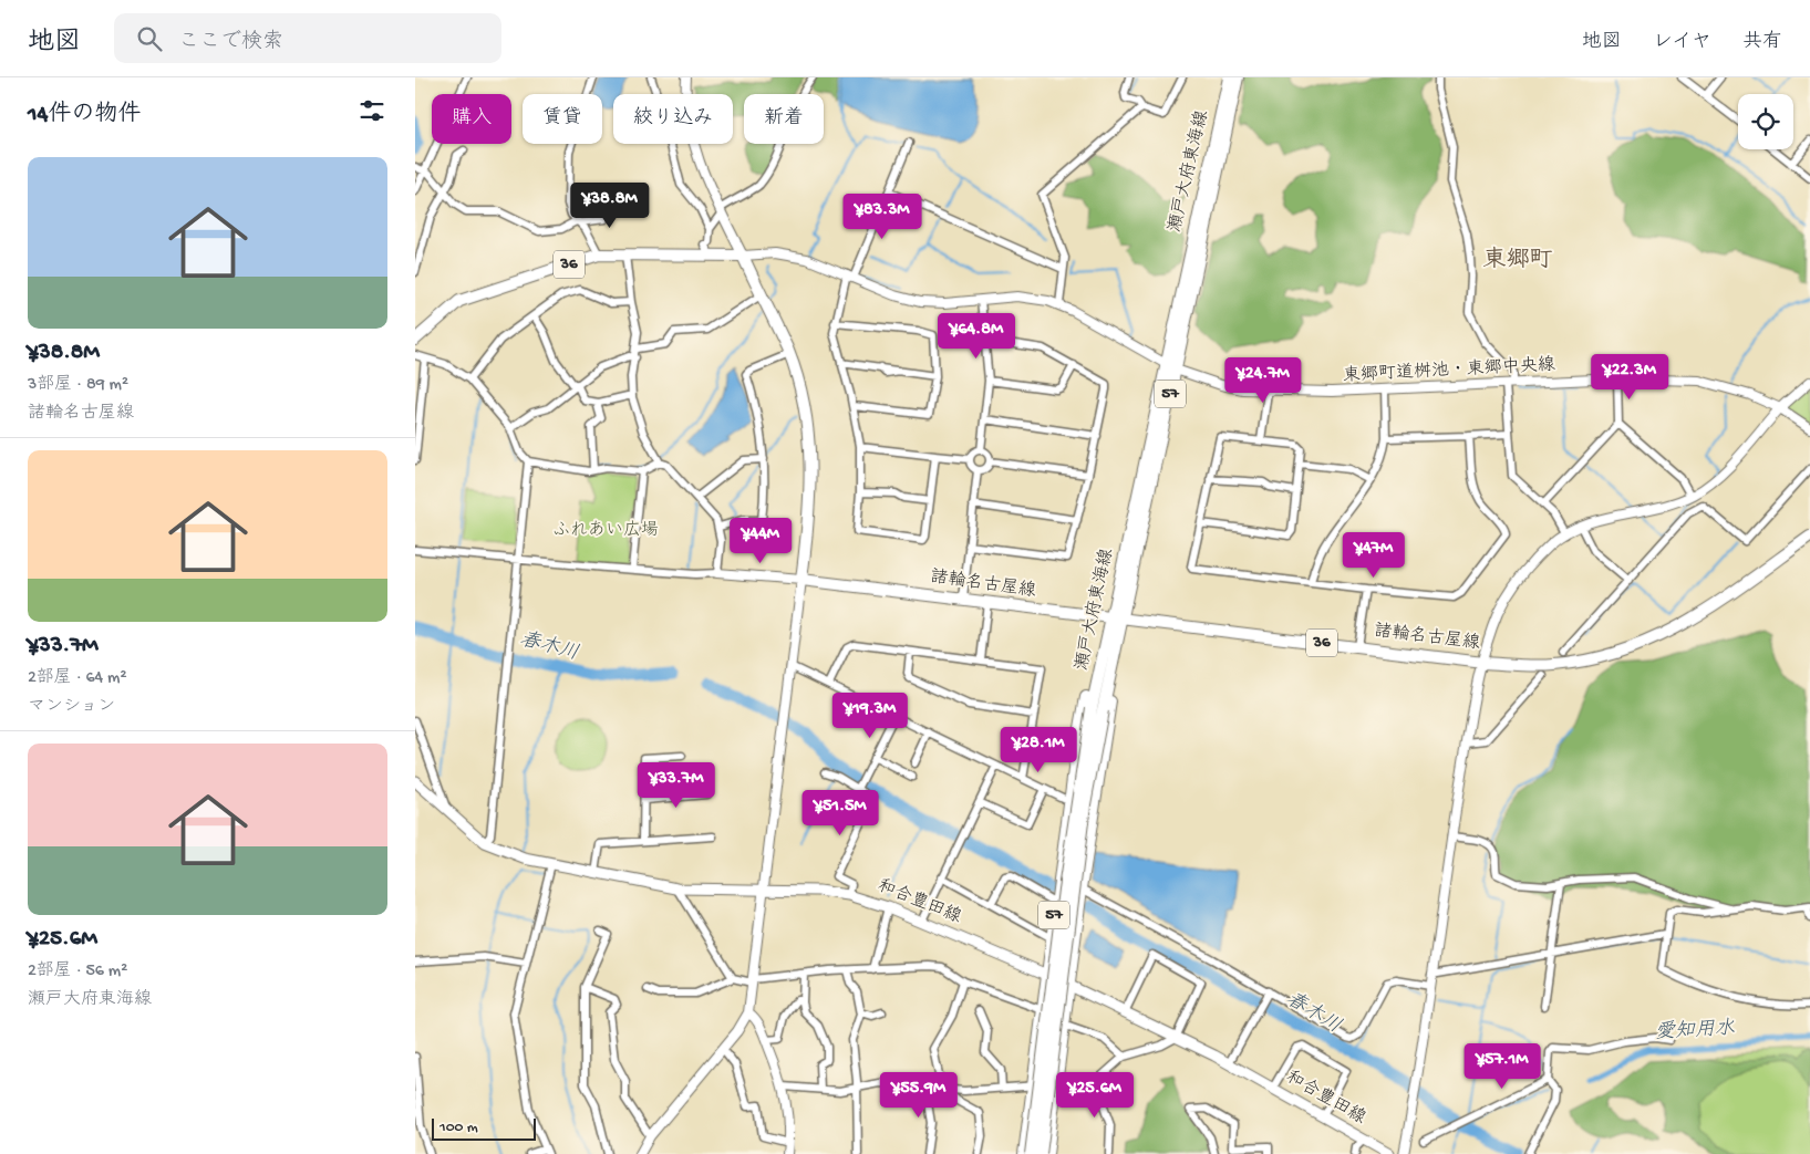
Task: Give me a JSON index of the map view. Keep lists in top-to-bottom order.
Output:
{
  "streets": {
    "main road": [
      "瀬戸大府東海線",
      "36",
      "57",
      "諸輪名古屋線",
      "和合豊田線"
    ],
    "street": ["東郷町道桝池・東郷中央線"]
  },
  "crossings": [
    ["瀬戸大府東海線", "東郷町道桝池・東郷中央線"],
    ["瀬戸大府東海線", "57"],
    ["瀬戸大府東海線", "諸輪名古屋線"],
    ["36", "東郷町道桝池・東郷中央線"],
    ["57", "和合豊田線"]
  ],
  "districts": ["東郷町"],
  "water": ["春木川", "愛知用水"],
  "parks": ["ふれあい広場"],
  "scale_bar": "100 m",
  "page": {
    "header": "地図",
    "search": "ここで検索",
    "nav": ["地図", "レイヤ", "共有"],
    "heading": "14件の物件",
    "chip": [
      "購入",
      "賃貸",
      "絞り込み",
      "新着"
    ],
    "list": [
      {
        "name": "¥38.8M",
        "note": "3部屋 · 89 m² · 諸輪名古屋線"
      },
      {
        "name": "¥33.7M",
        "note": "2部屋 · 64 m² · マンション"
      },
      {
        "name": "¥25.6M",
        "note": "2部屋 · 56 m² · 瀬戸大府東海線"
      }
    ],
    "price": [
      "¥38.8M",
      "¥83.3M",
      "¥64.8M",
      "¥22.3M",
      "¥24.7M",
      "¥44M",
      "¥47M",
      "¥19.3M",
      "¥28.1M",
      "¥33.7M",
      "¥51.5M",
      "¥57.1M",
      "¥55.9M",
      "¥25.6M"
    ],
    "scale": "100 m"
  }
}
